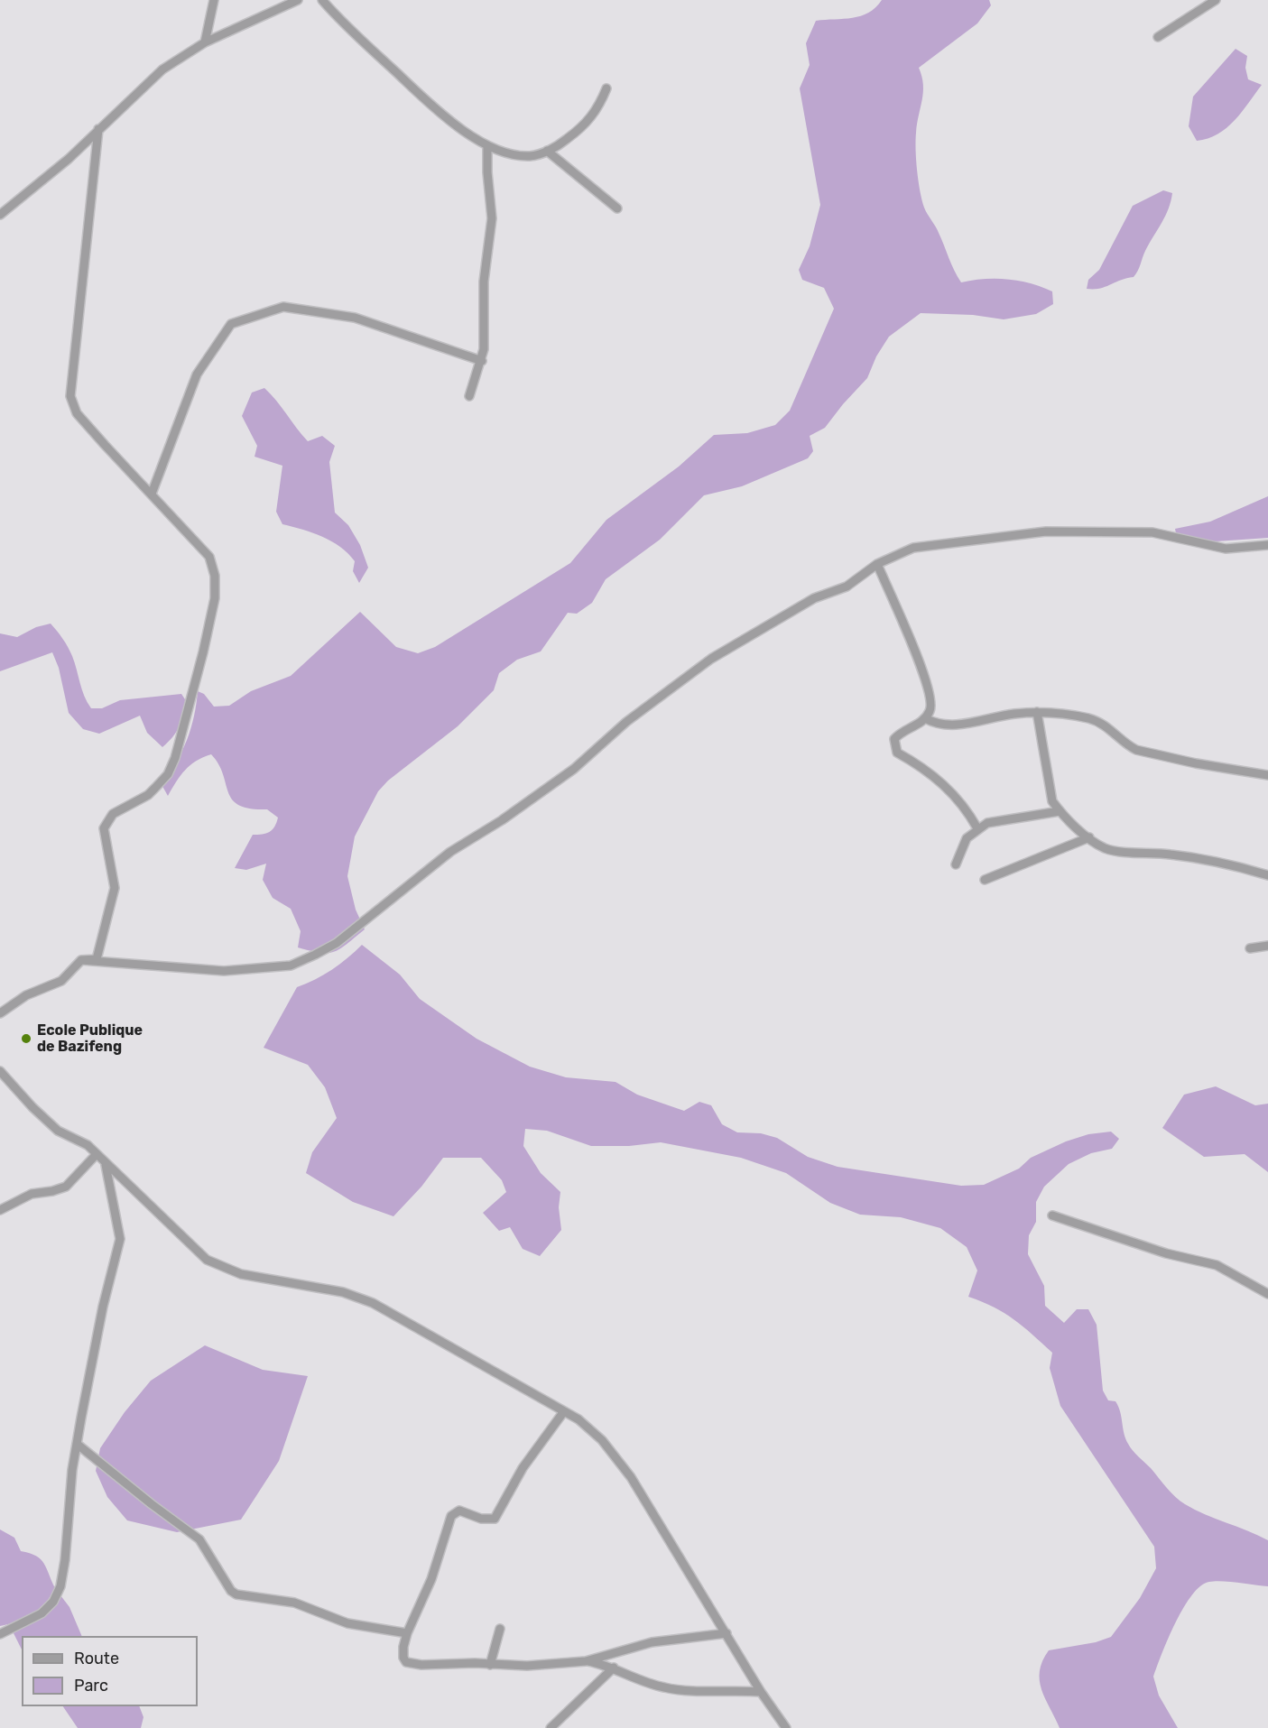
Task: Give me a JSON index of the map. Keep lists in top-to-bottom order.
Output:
{
  "places": ["Ecole Publique de Bazifeng"],
  "legend": ["Route", "Parc"]
}
